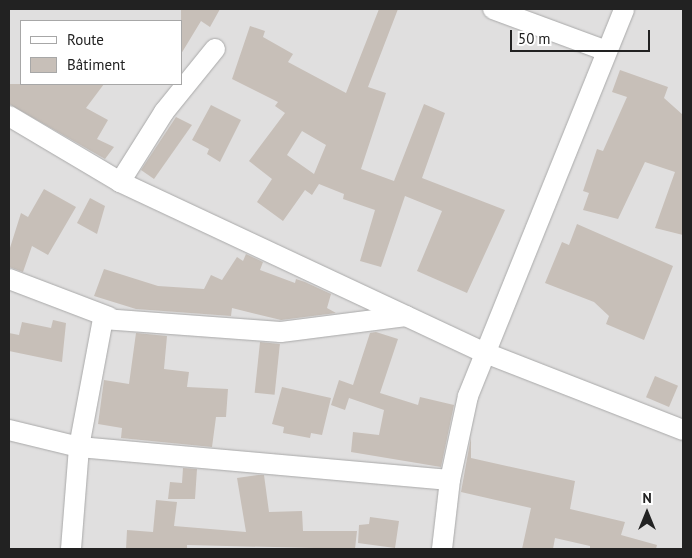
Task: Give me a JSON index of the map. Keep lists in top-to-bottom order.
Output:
{
  "legend": ["Route", "Bâtiment"],
  "scale_bar": "50 m",
  "north": "top"
}
